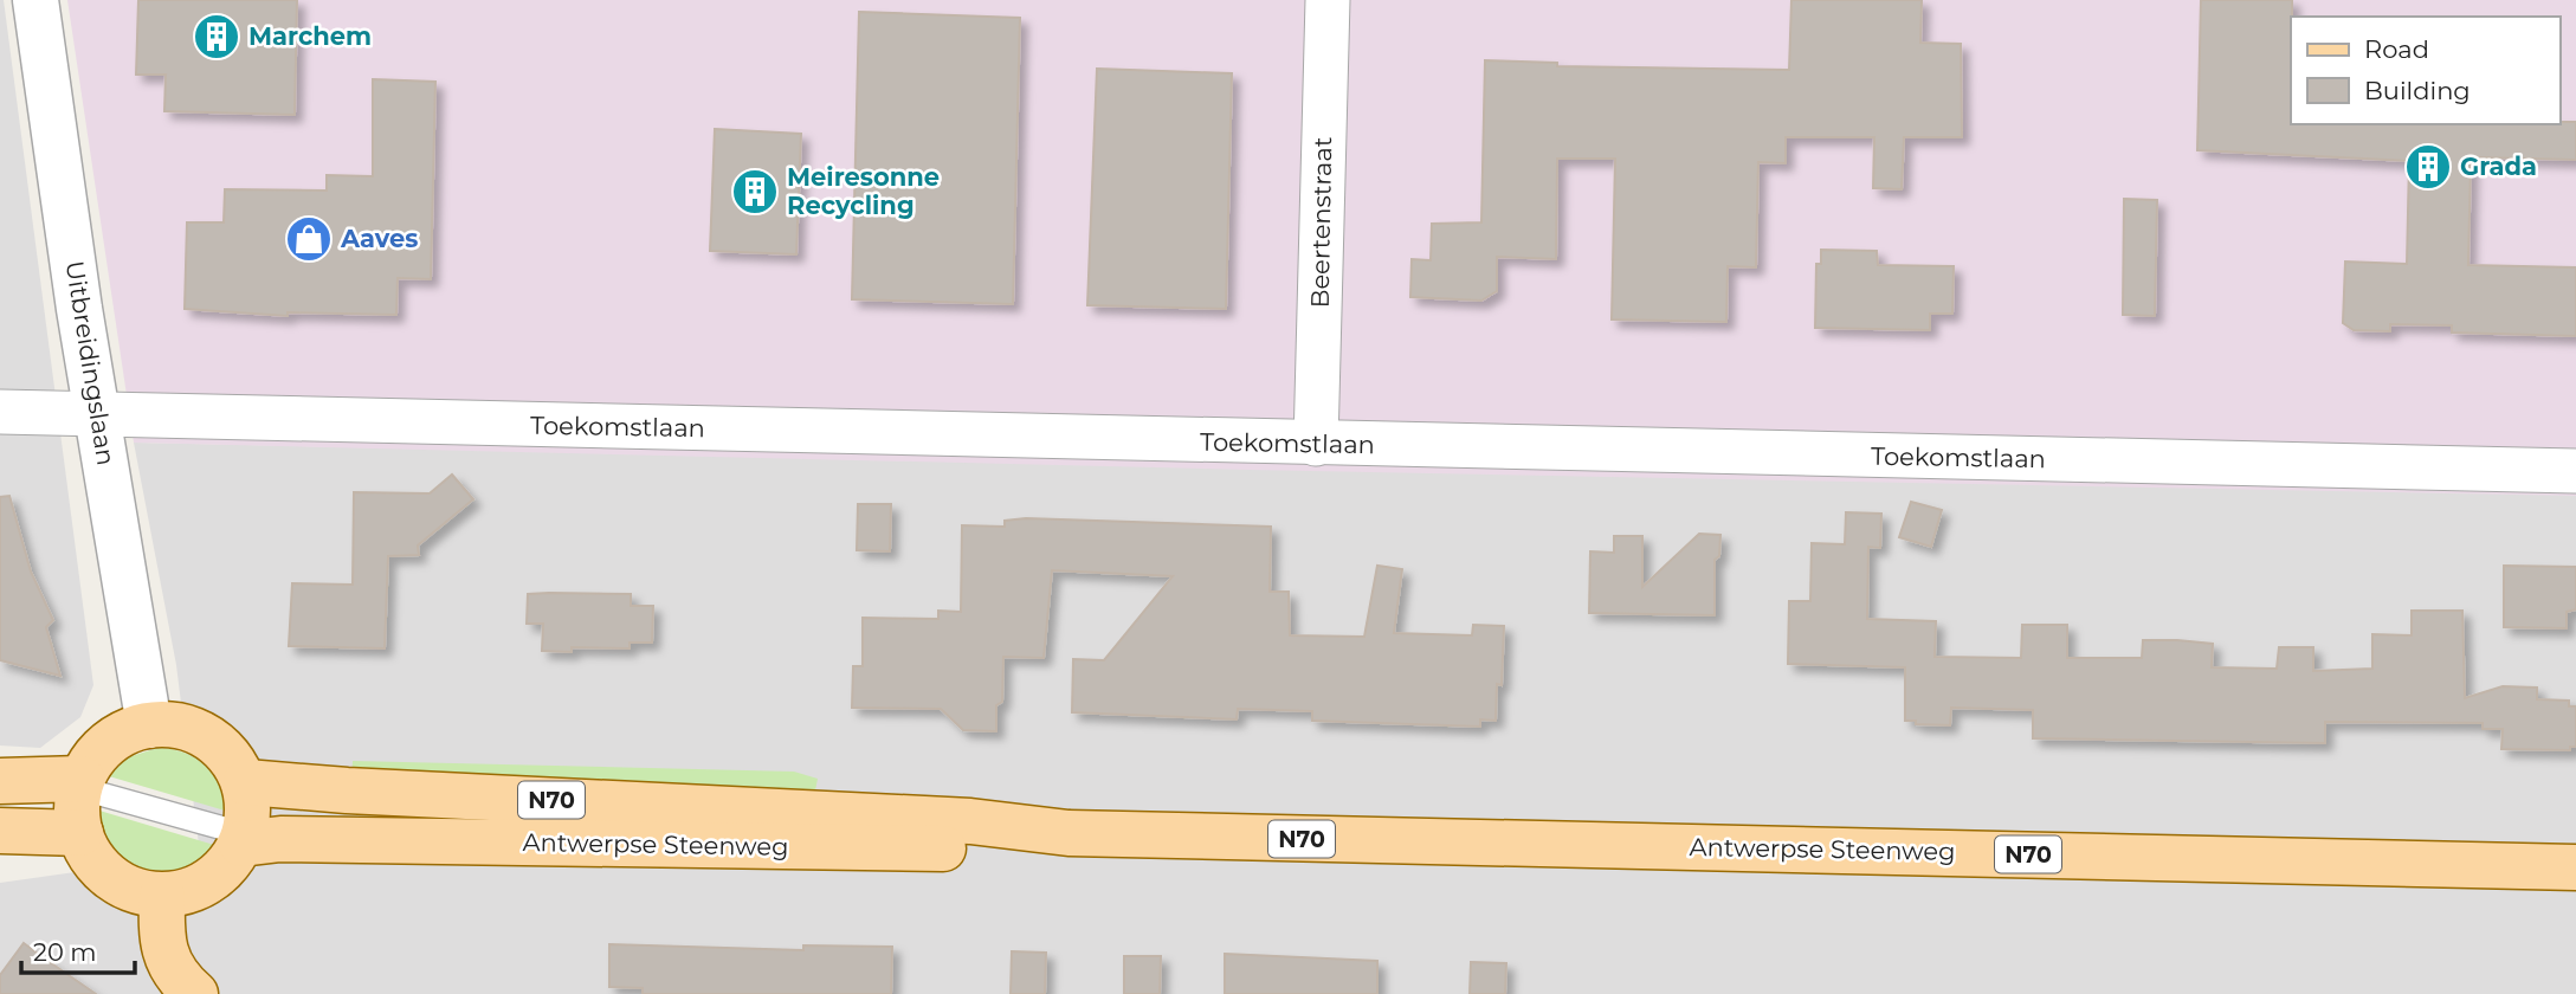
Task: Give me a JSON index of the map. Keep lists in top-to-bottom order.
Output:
{
  "streets": {
    "main road": ["N70", "Antwerpse Steenweg"],
    "street": ["Beertenstraat", "Uitbreidingslaan", "Toekomstlaan"]
  },
  "crossings": [
    ["Beertenstraat", "Toekomstlaan"],
    ["Uitbreidingslaan", "Toekomstlaan"]
  ],
  "places": {
    "building": ["Marchem", "Grada", "Meiresonne Recycling"],
    "shop": ["Aaves"]
  },
  "legend": ["Road", "Building"],
  "scale_bar": "20 m"
}
